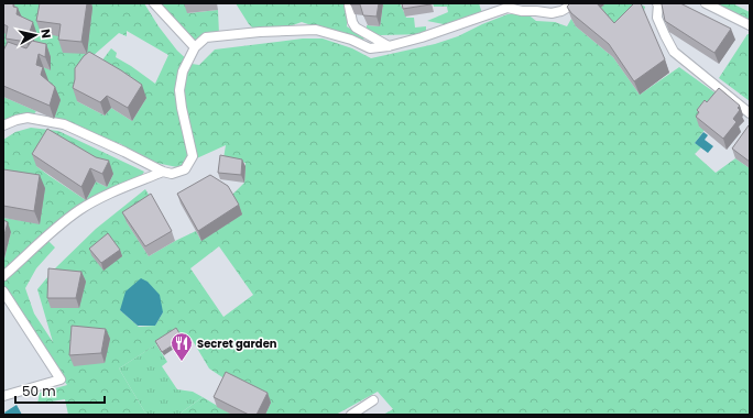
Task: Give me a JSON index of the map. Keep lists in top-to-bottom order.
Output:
{
  "places": {
    "restaurant": ["Secret garden"]
  },
  "scale_bar": "50 m",
  "north": "right"
}
